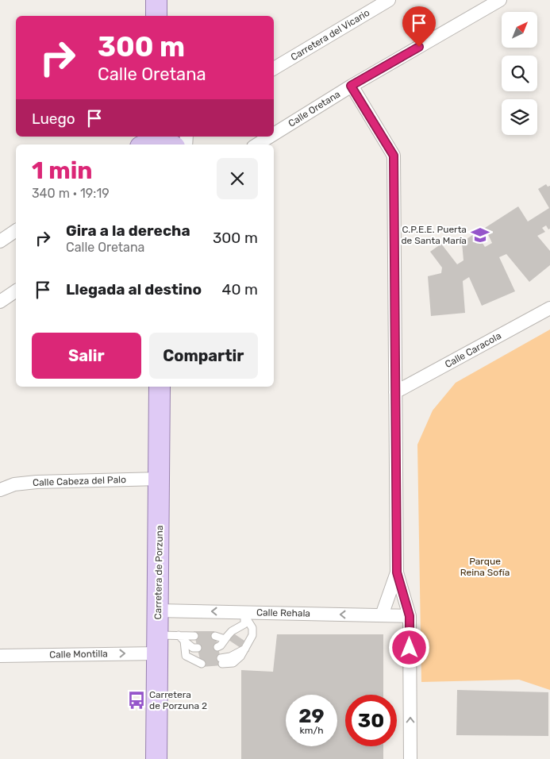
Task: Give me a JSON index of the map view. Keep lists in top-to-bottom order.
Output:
{
  "streets": {
    "main road": ["Carretera de Porzuna"],
    "street": [
      "Carretera del Vicario",
      "Calle Oretana",
      "Calle Caracola",
      "Calle Cabeza del Palo",
      "Calle Rehala",
      "Calle Montilla"
    ]
  },
  "crossings": [
    ["Calle Cabeza del Palo", "Carretera de Porzuna"],
    ["Carretera de Porzuna", "Calle Rehala"],
    ["Carretera de Porzuna", "Calle Montilla"]
  ],
  "one_way": ["Calle Rehala", "Calle Montilla"],
  "parks": ["Parque Reina Sofía"],
  "places": {
    "school or university": ["C.P.E.E. Puerta de Santa María"],
    "bus stop": ["Carretera de Porzuna 2"]
  },
  "north": "top right",
  "page": {
    "turn": ["300 m", "Calle Oretana"],
    "then": "Luego",
    "heading": ["1 min", "340 m · 19:19"],
    "list": [
      {
        "name": "Gira a la derecha",
        "note": "Calle Oretana",
        "value": "300 m"
      },
      {
        "name": "Llegada al destino",
        "value": "40 m"
      }
    ],
    "buttons": ["Salir", "Compartir"],
    "speed": "29 km/h",
    "limit": "30"
  }
}
